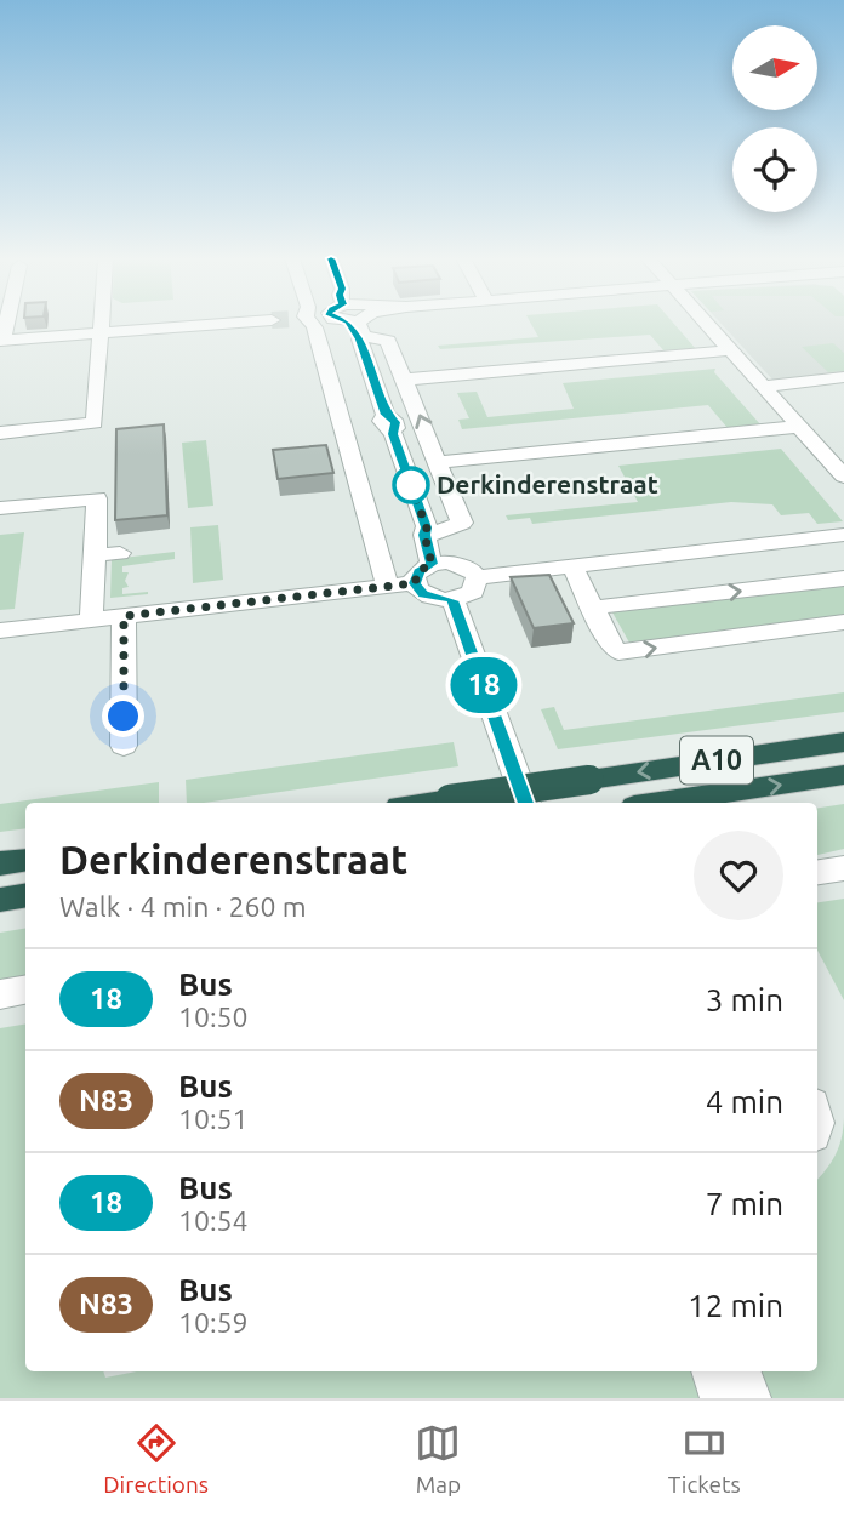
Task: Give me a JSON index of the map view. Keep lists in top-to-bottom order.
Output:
{
  "streets": {
    "highway": ["A10"]
  },
  "places": ["Derkinderenstraat"],
  "lines": ["bus line 18"],
  "north": "right",
  "page": {
    "on_map": "18",
    "heading": ["Derkinderenstraat", "Walk · 4 min · 260 m"],
    "list": [
      {
        "mark": "18",
        "name": "Bus",
        "note": "10:50",
        "value": "3 min"
      },
      {
        "mark": "N83",
        "name": "Bus",
        "note": "10:51",
        "value": "4 min"
      },
      {
        "mark": "18",
        "name": "Bus",
        "note": "10:54",
        "value": "7 min"
      },
      {
        "mark": "N83",
        "name": "Bus",
        "note": "10:59",
        "value": "12 min"
      }
    ],
    "tabs": ["Directions", "Map", "Tickets"]
  }
}
